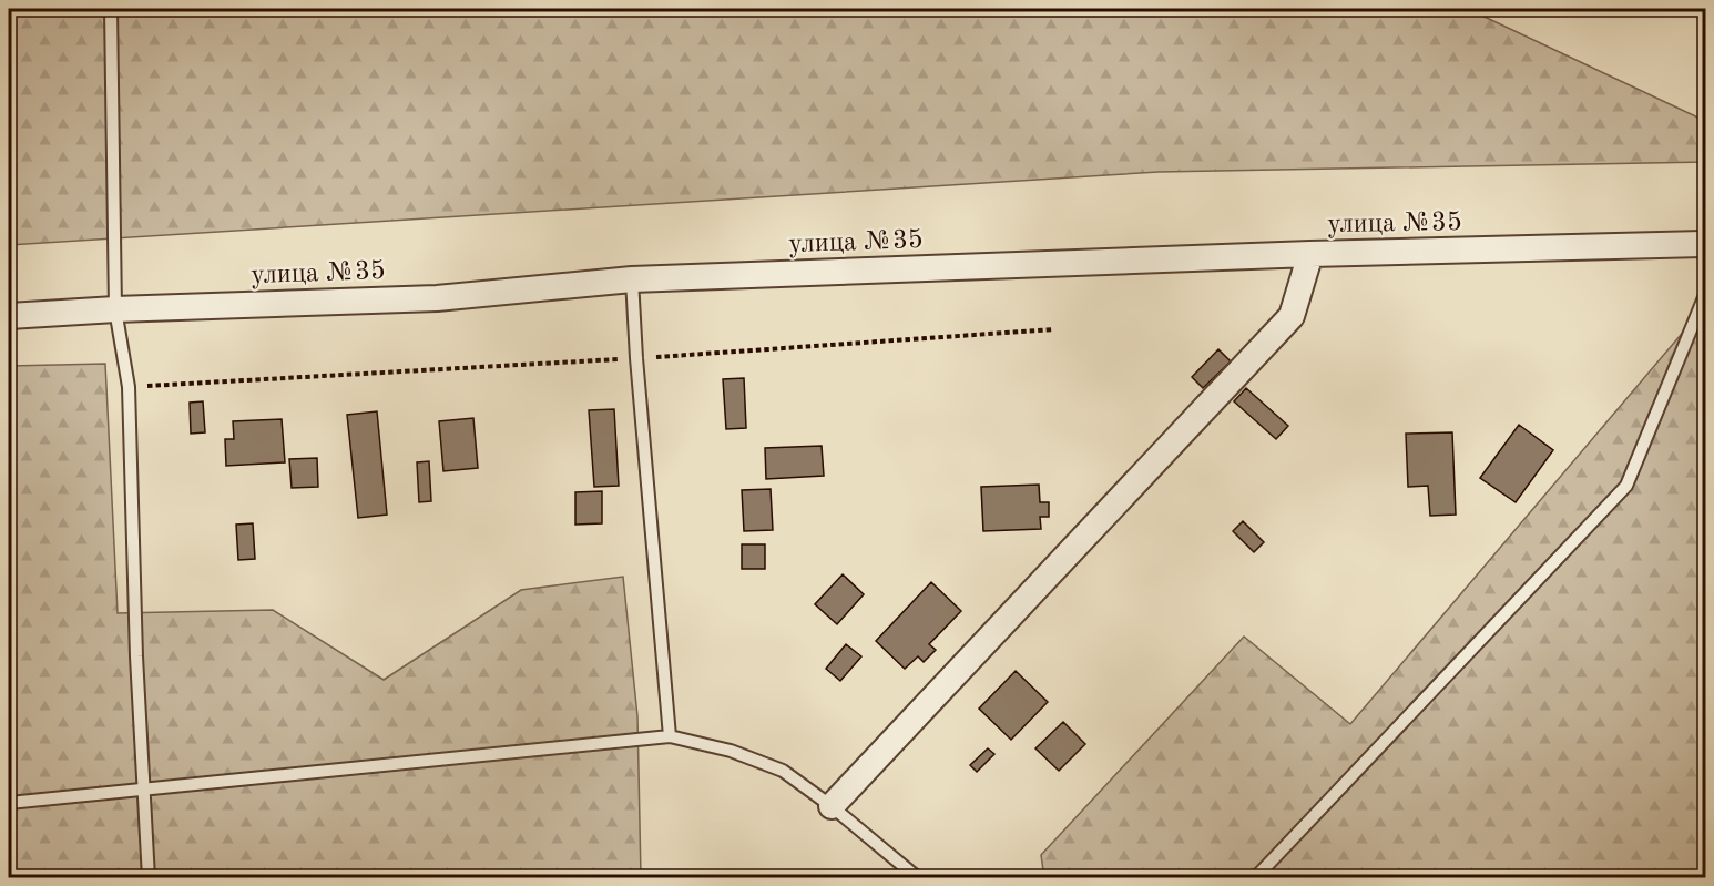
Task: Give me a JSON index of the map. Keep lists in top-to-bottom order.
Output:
{
  "streets": {
    "street": ["улица №35"]
  }
}
